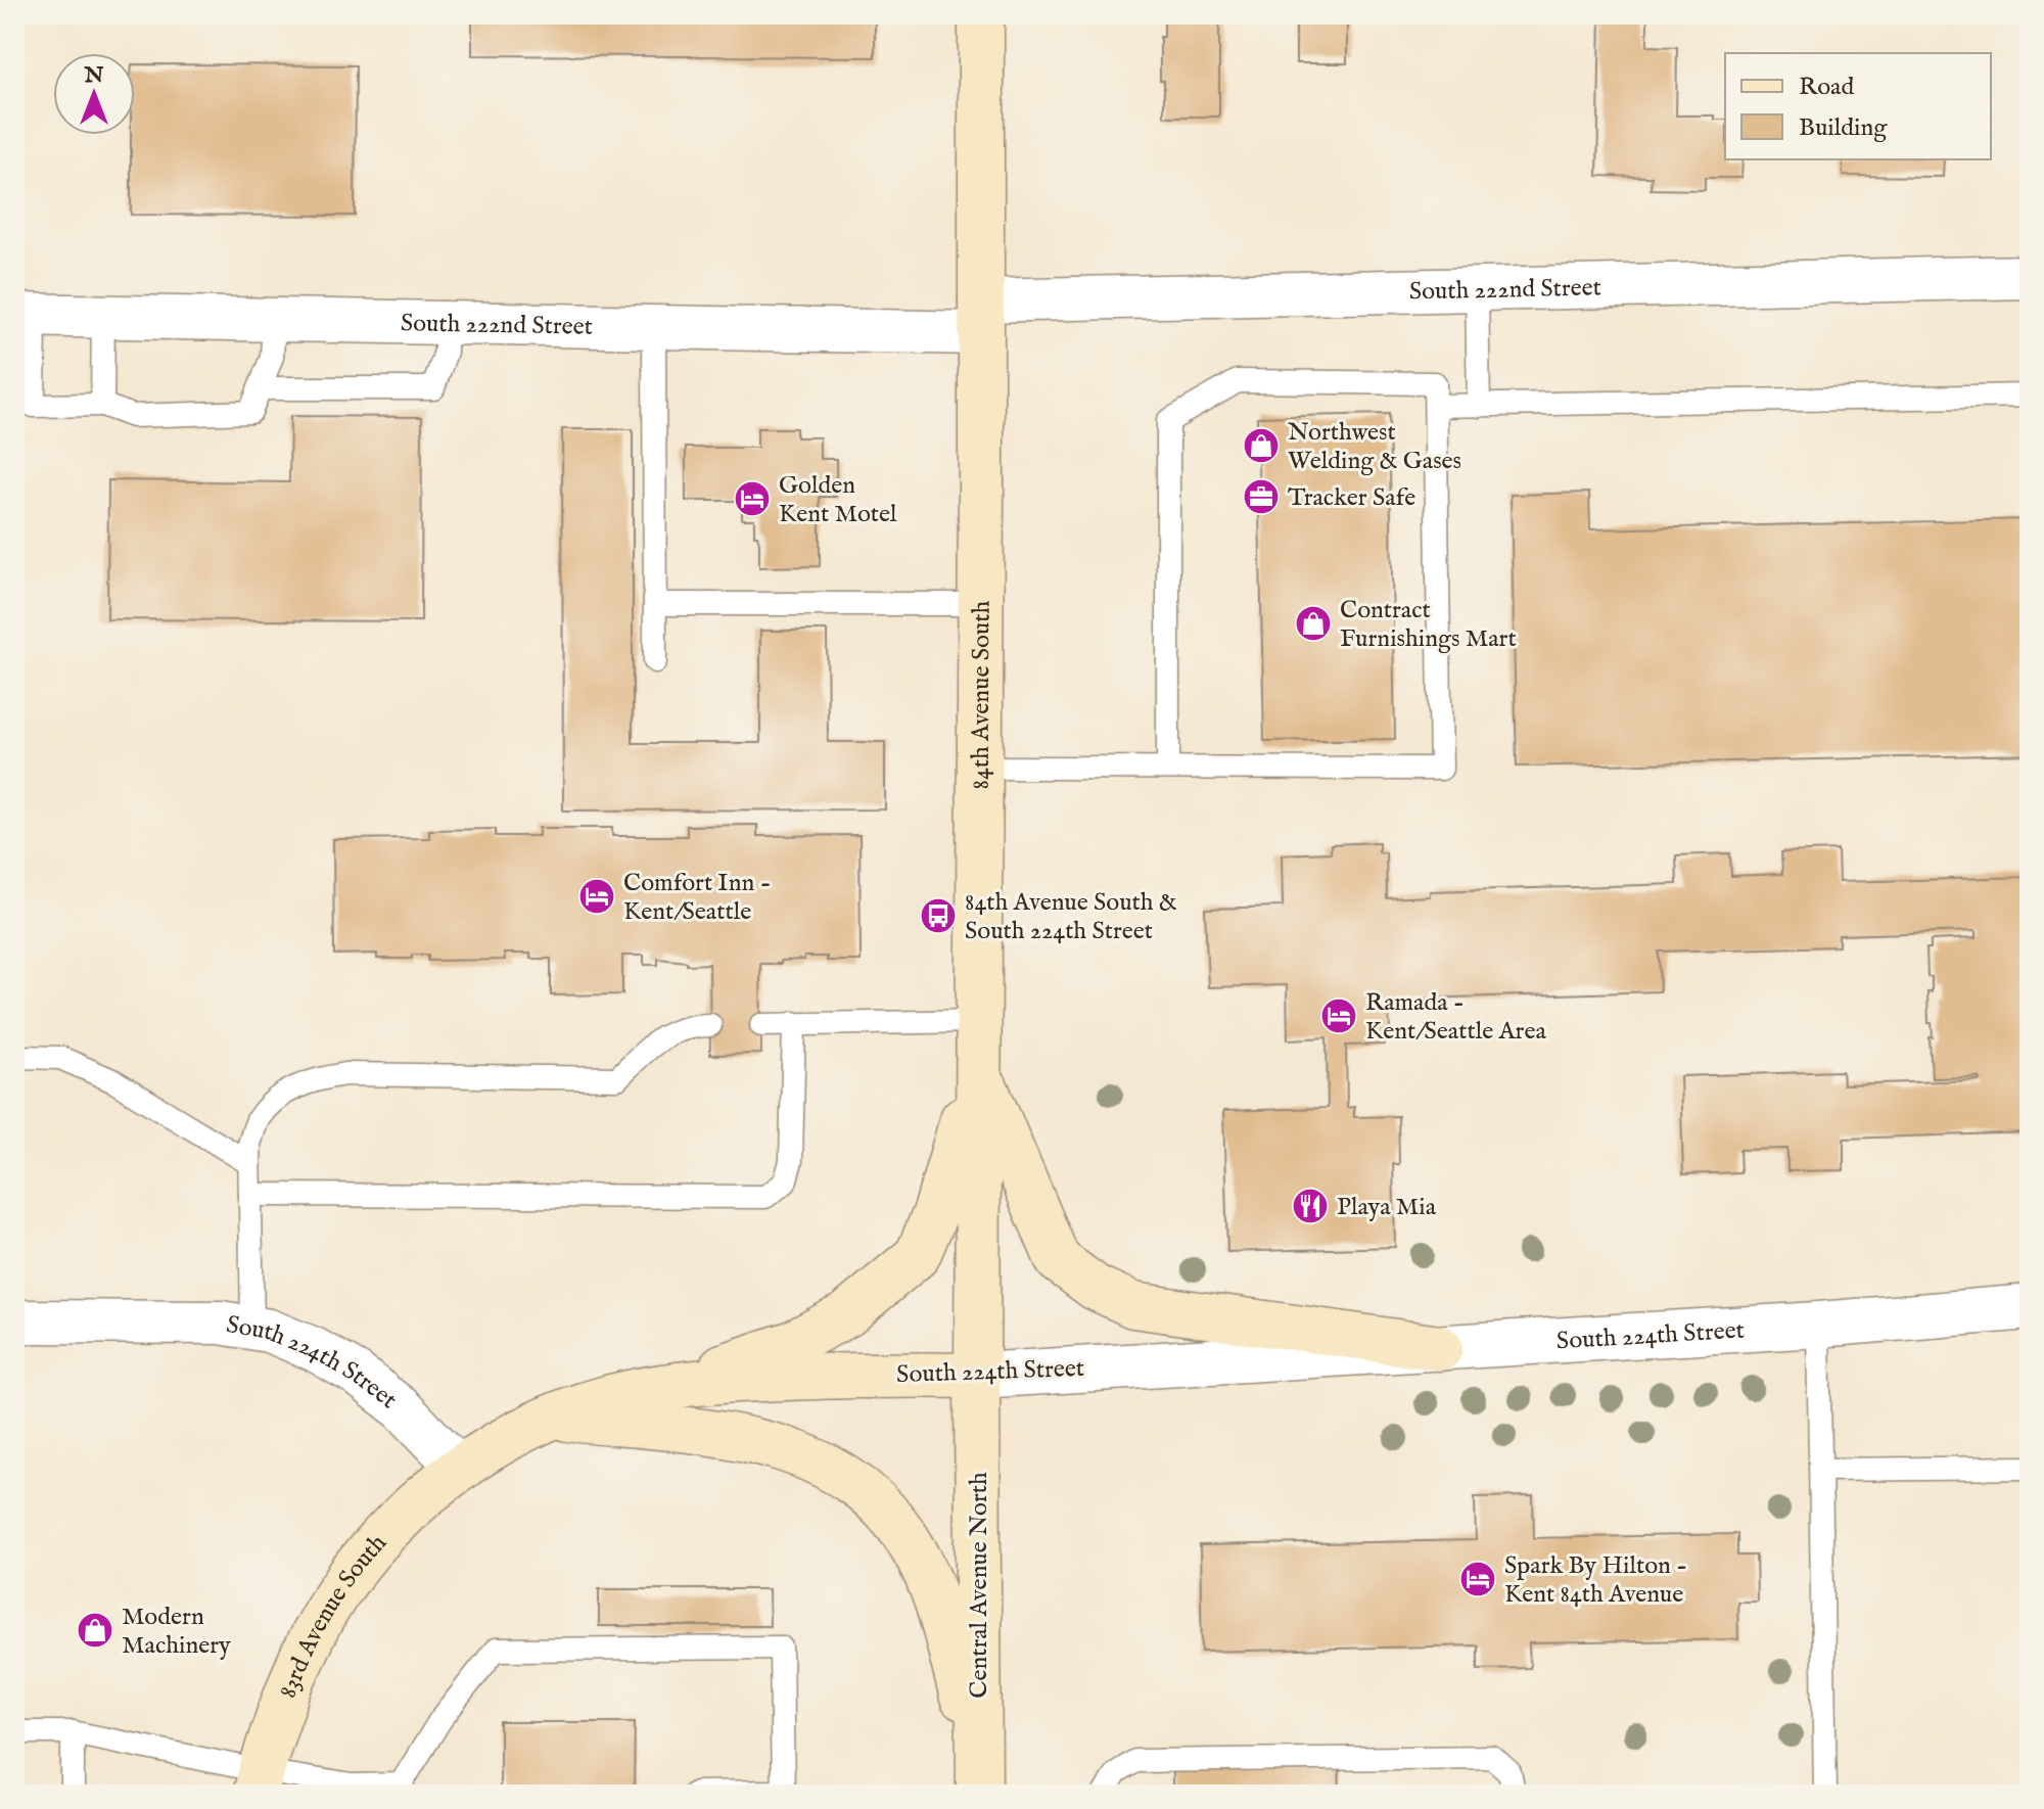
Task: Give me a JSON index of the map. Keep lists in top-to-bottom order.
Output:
{
  "streets": {
    "main road": [
      "84th Avenue South",
      "South 224th Street",
      "Central Avenue North",
      "83rd Avenue South"
    ],
    "street": ["South 222nd Street"]
  },
  "crossings": [
    ["South 222nd Street", "84th Avenue South"],
    ["84th Avenue South", "South 224th Street"],
    ["84th Avenue South", "Central Avenue North"],
    ["South 224th Street", "Central Avenue North"],
    ["South 224th Street", "83rd Avenue South"]
  ],
  "places": {
    "shop": ["Northwest Welding & Gases", "Contract Furnishings Mart", "Modern Machinery"],
    "office": ["Tracker Safe"],
    "hotel": [
      "Golden Kent Motel",
      "Comfort Inn - Kent/Seattle",
      "Ramada - Kent/Seattle Area",
      "Spark By Hilton - Kent 84th Avenue"
    ],
    "bus stop": ["84th Avenue South & South 224th Street"],
    "restaurant": ["Playa Mia"]
  },
  "legend": ["Road", "Building"],
  "north": "top"
}
